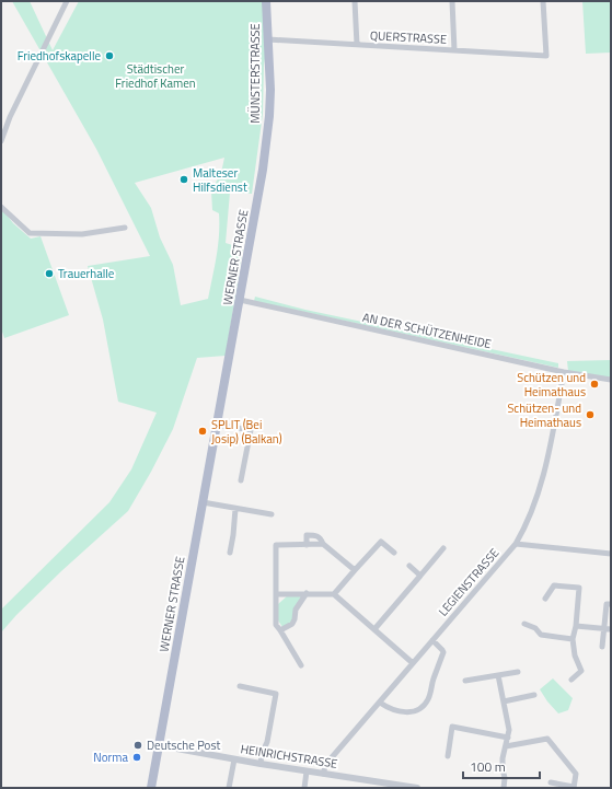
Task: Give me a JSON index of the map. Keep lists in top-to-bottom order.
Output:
{
  "streets": {
    "main road": ["MÜNSTERSTRASSE", "WERNER STRASSE"],
    "street": [
      "QUERSTRASSE",
      "AN DER SCHÜTZENHEIDE",
      "LEGIENSTRASSE",
      "HEINRICHSTRASSE"
    ]
  },
  "crossings": [
    ["QUERSTRASSE", "MÜNSTERSTRASSE"],
    ["MÜNSTERSTRASSE", "WERNER STRASSE"],
    ["WERNER STRASSE", "AN DER SCHÜTZENHEIDE"],
    ["WERNER STRASSE", "HEINRICHSTRASSE"],
    ["AN DER SCHÜTZENHEIDE", "LEGIENSTRASSE"],
    ["LEGIENSTRASSE", "HEINRICHSTRASSE"]
  ],
  "parks": ["Städtischer Friedhof Kamen"],
  "places": [
    "Friedhofskapelle",
    "Malteser Hilfsdienst",
    "Trauerhalle",
    "Schützen und Heimathaus",
    "Schützen- und Heimathaus",
    "SPLIT (Bei Josip) (Balkan)",
    "Deutsche Post",
    "Norma"
  ],
  "scale_bar": "100 m"
}
